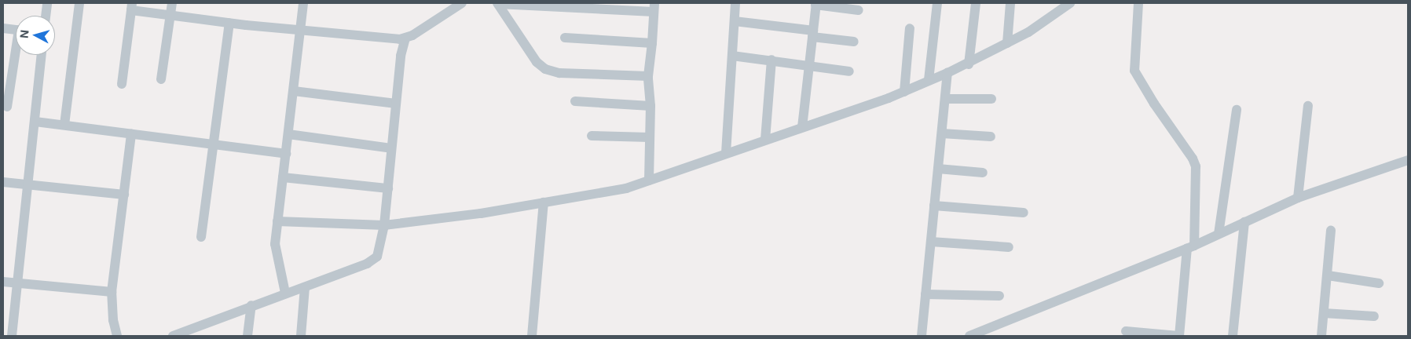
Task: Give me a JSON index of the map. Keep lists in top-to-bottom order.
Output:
{
  "north": "left"
}
